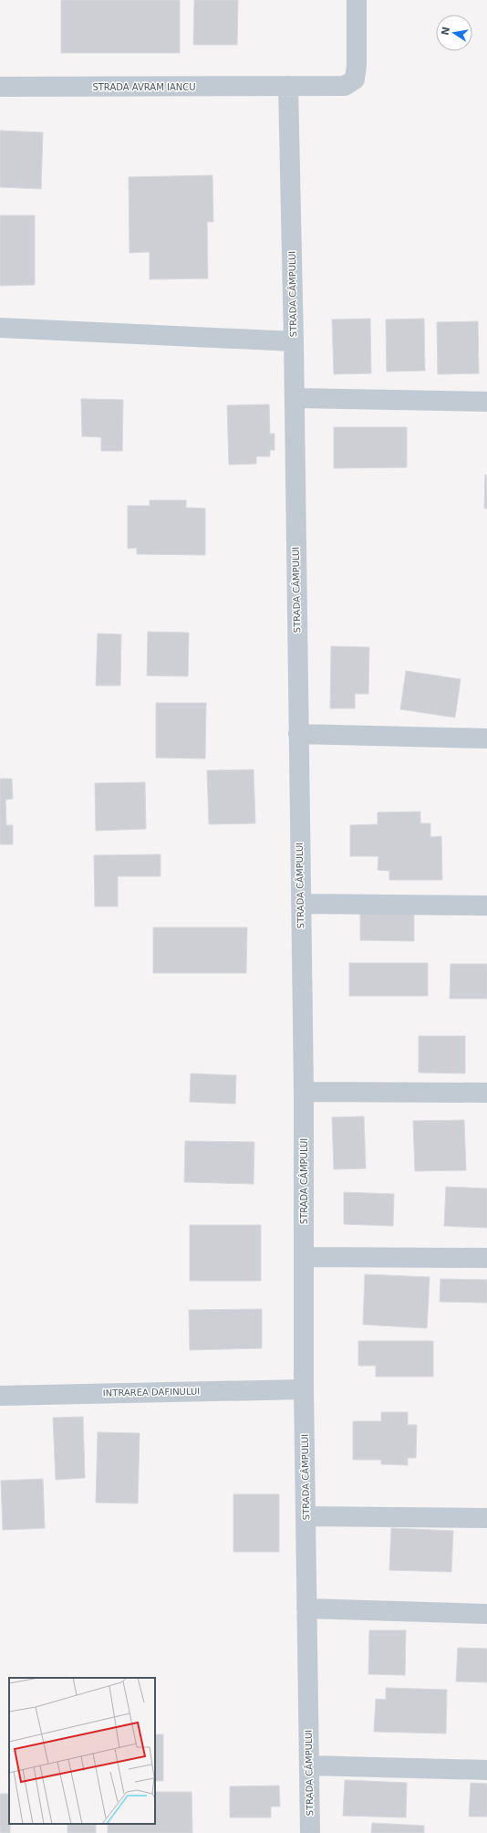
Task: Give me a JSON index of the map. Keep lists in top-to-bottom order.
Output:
{
  "streets": {
    "street": ["STRADA AVRAM IANCU", "STRADA CÂMPULUI", "INTRAREA DAFINULUI"]
  },
  "crossings": [
    ["STRADA AVRAM IANCU", "STRADA CÂMPULUI"],
    ["STRADA CÂMPULUI", "INTRAREA DAFINULUI"]
  ],
  "north": "left"
}
